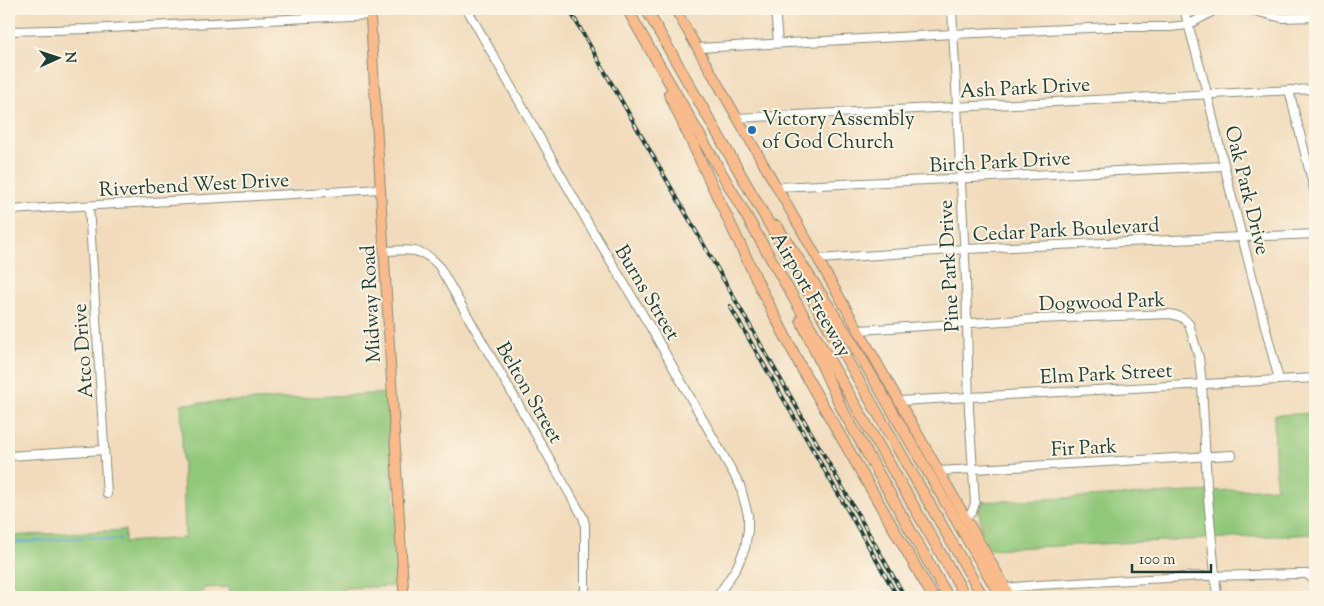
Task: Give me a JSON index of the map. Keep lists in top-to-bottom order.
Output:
{
  "streets": {
    "highway": ["Airport Freeway"],
    "main road": ["Midway Road"],
    "street": [
      "Ash Park Drive",
      "Birch Park Drive",
      "Riverbend West Drive",
      "Oak Park Drive",
      "Cedar Park Boulevard",
      "Pine Park Drive",
      "Burns Street",
      "Dogwood Park",
      "Atco Drive",
      "Elm Park Street",
      "Belton Street",
      "Fir Park"
    ]
  },
  "crossings": [
    ["Ash Park Drive", "Oak Park Drive"],
    ["Ash Park Drive", "Pine Park Drive"],
    ["Ash Park Drive", "Airport Freeway"],
    ["Birch Park Drive", "Oak Park Drive"],
    ["Birch Park Drive", "Pine Park Drive"],
    ["Birch Park Drive", "Airport Freeway"],
    ["Riverbend West Drive", "Midway Road"],
    ["Riverbend West Drive", "Atco Drive"],
    ["Oak Park Drive", "Cedar Park Boulevard"],
    ["Oak Park Drive", "Elm Park Street"],
    ["Cedar Park Boulevard", "Pine Park Drive"],
    ["Cedar Park Boulevard", "Airport Freeway"],
    ["Pine Park Drive", "Airport Freeway"],
    ["Pine Park Drive", "Dogwood Park"],
    ["Pine Park Drive", "Elm Park Street"],
    ["Pine Park Drive", "Fir Park"],
    ["Airport Freeway", "Dogwood Park"],
    ["Airport Freeway", "Elm Park Street"],
    ["Airport Freeway", "Fir Park"],
    ["Dogwood Park", "Elm Park Street"],
    ["Dogwood Park", "Fir Park"],
    ["Midway Road", "Belton Street"]
  ],
  "places": ["Victory Assembly of God Church"],
  "scale_bar": "100 m",
  "north": "right"
}
